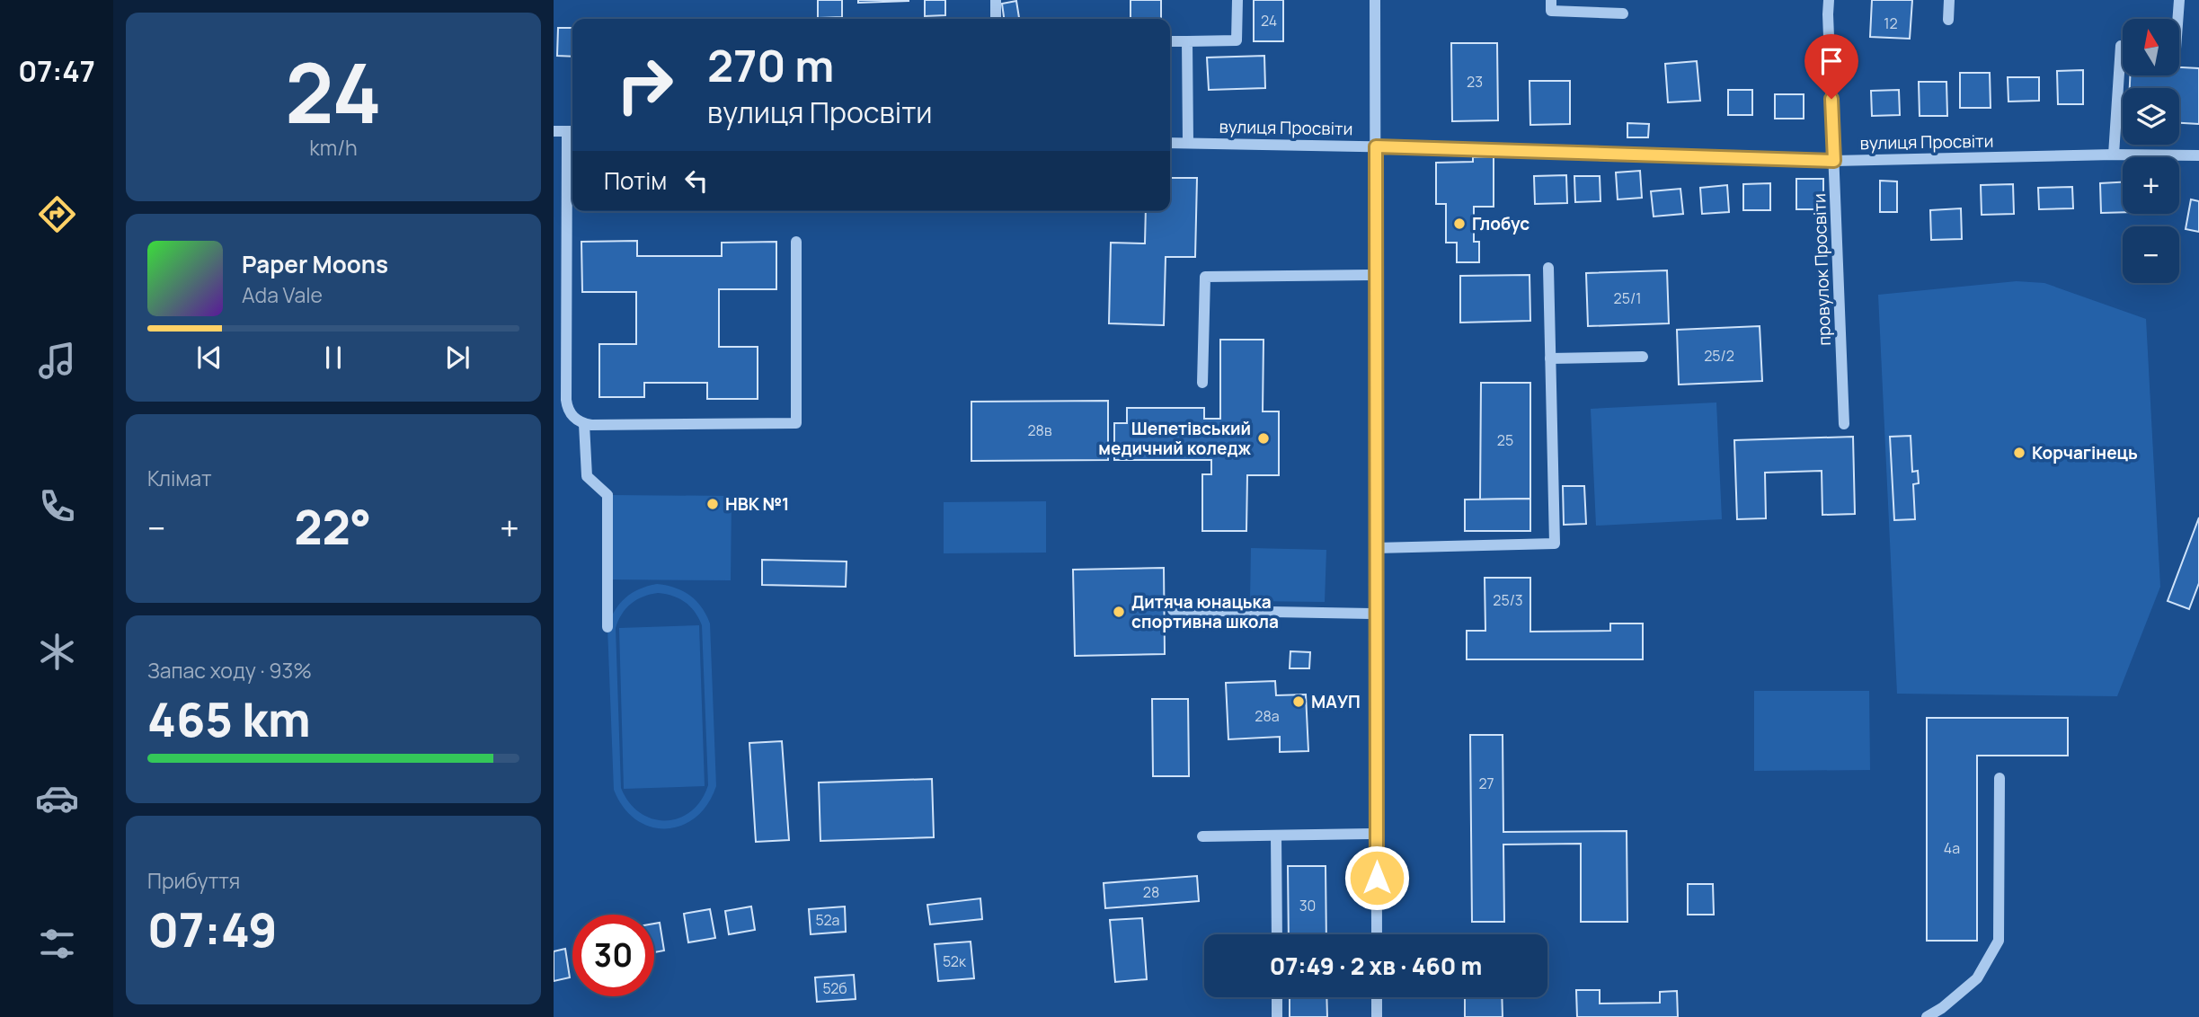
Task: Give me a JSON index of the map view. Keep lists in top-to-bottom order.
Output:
{
  "streets": {
    "street": ["вулиця Просвіти", "провулок Просвіти"]
  },
  "crossings": [
    ["вулиця Просвіти", "провулок Просвіти"]
  ],
  "places": [
    "Глобус",
    "Шепетівський медичний коледж",
    "Корчагінець",
    "НВК №1",
    "Дитяча юнацька спортивна школа",
    "МАУП"
  ],
  "house_numbers": [
    "24",
    "12",
    "23",
    "25/1",
    "25/2",
    "28в",
    "25",
    "25/3",
    "28а",
    "27",
    "4а",
    "28",
    "30",
    "52а",
    "52к",
    "52б"
  ],
  "north": "top",
  "page": {
    "tabs": "07:47",
    "tile": [
      ["24", "km/h"],
      "Клімат",
      ["Запас ходу · 93%", "465 km"],
      ["Прибуття", "07:49"]
    ],
    "map_buttons": ["+", "−"],
    "turn": ["270 m", "вулиця Просвіти"],
    "then": "Потім",
    "song": ["Paper Moons", "Ada Vale"],
    "heat": ["−", "22°", "+"],
    "limit": "30",
    "trip": "07:49 · 2 хв · 460 m"
  }
}
